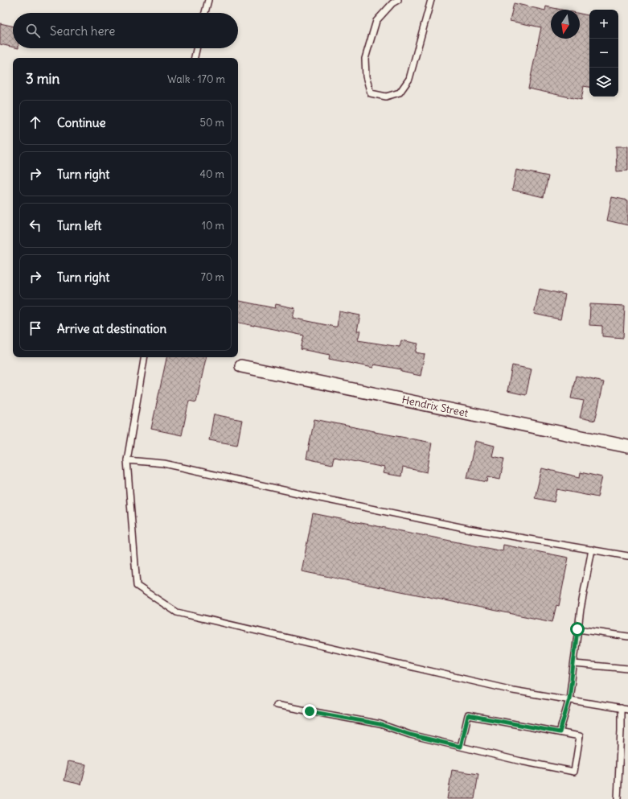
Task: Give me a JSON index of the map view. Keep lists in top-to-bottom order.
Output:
{
  "streets": {
    "street": ["Hendrix Street"]
  },
  "north": "bottom",
  "page": {
    "map_buttons": ["+", "−"],
    "search": "Search here",
    "heading": ["3 min", "Walk · 170 m"],
    "list": [
      ["Continue", "50 m"],
      ["Turn right", "40 m"],
      ["Turn left", "10 m"],
      ["Turn right", "70 m"],
      "Arrive at destination"
    ]
  }
}
